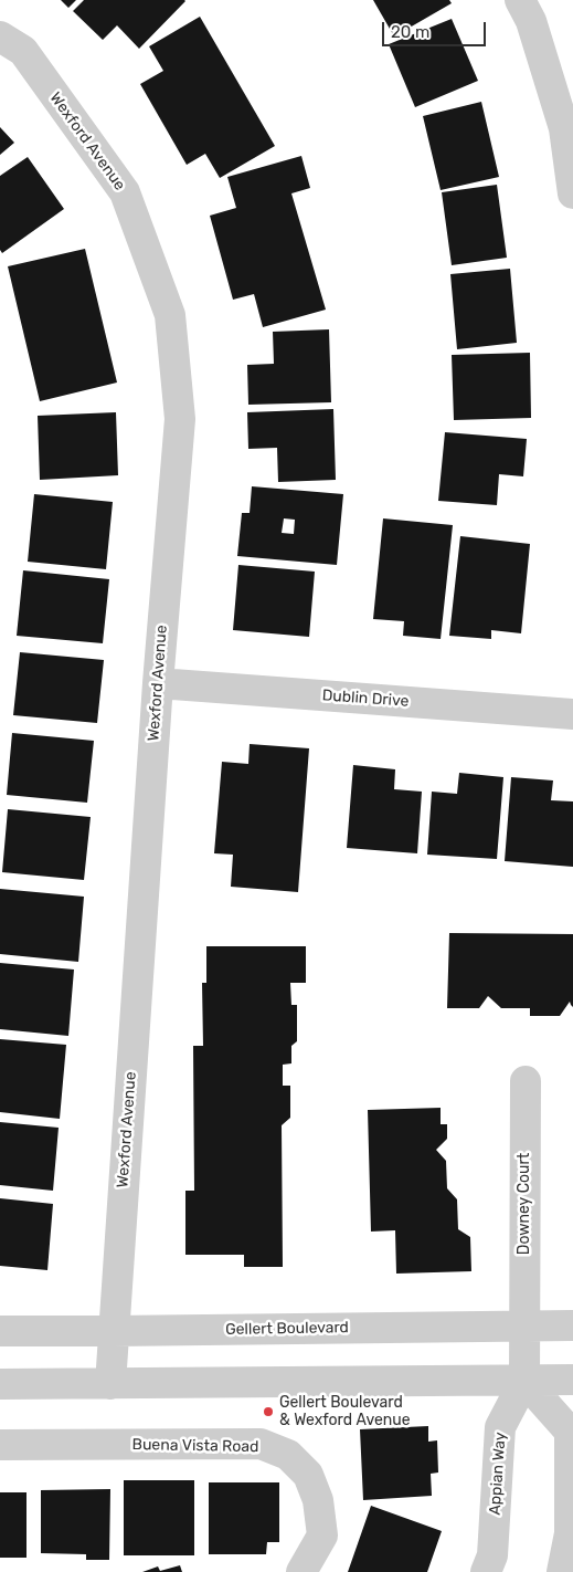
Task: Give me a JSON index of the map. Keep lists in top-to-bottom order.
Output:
{
  "streets": {
    "street": [
      "Wexford Avenue",
      "Dublin Drive",
      "Downey Court",
      "Gellert Boulevard",
      "Buena Vista Road",
      "Appian Way"
    ]
  },
  "crossings": [
    ["Wexford Avenue", "Dublin Drive"],
    ["Wexford Avenue", "Gellert Boulevard"],
    ["Downey Court", "Gellert Boulevard"],
    ["Downey Court", "Appian Way"],
    ["Gellert Boulevard", "Appian Way"]
  ],
  "places": ["Gellert Boulevard & Wexford Avenue"],
  "scale_bar": "20 m"
}
